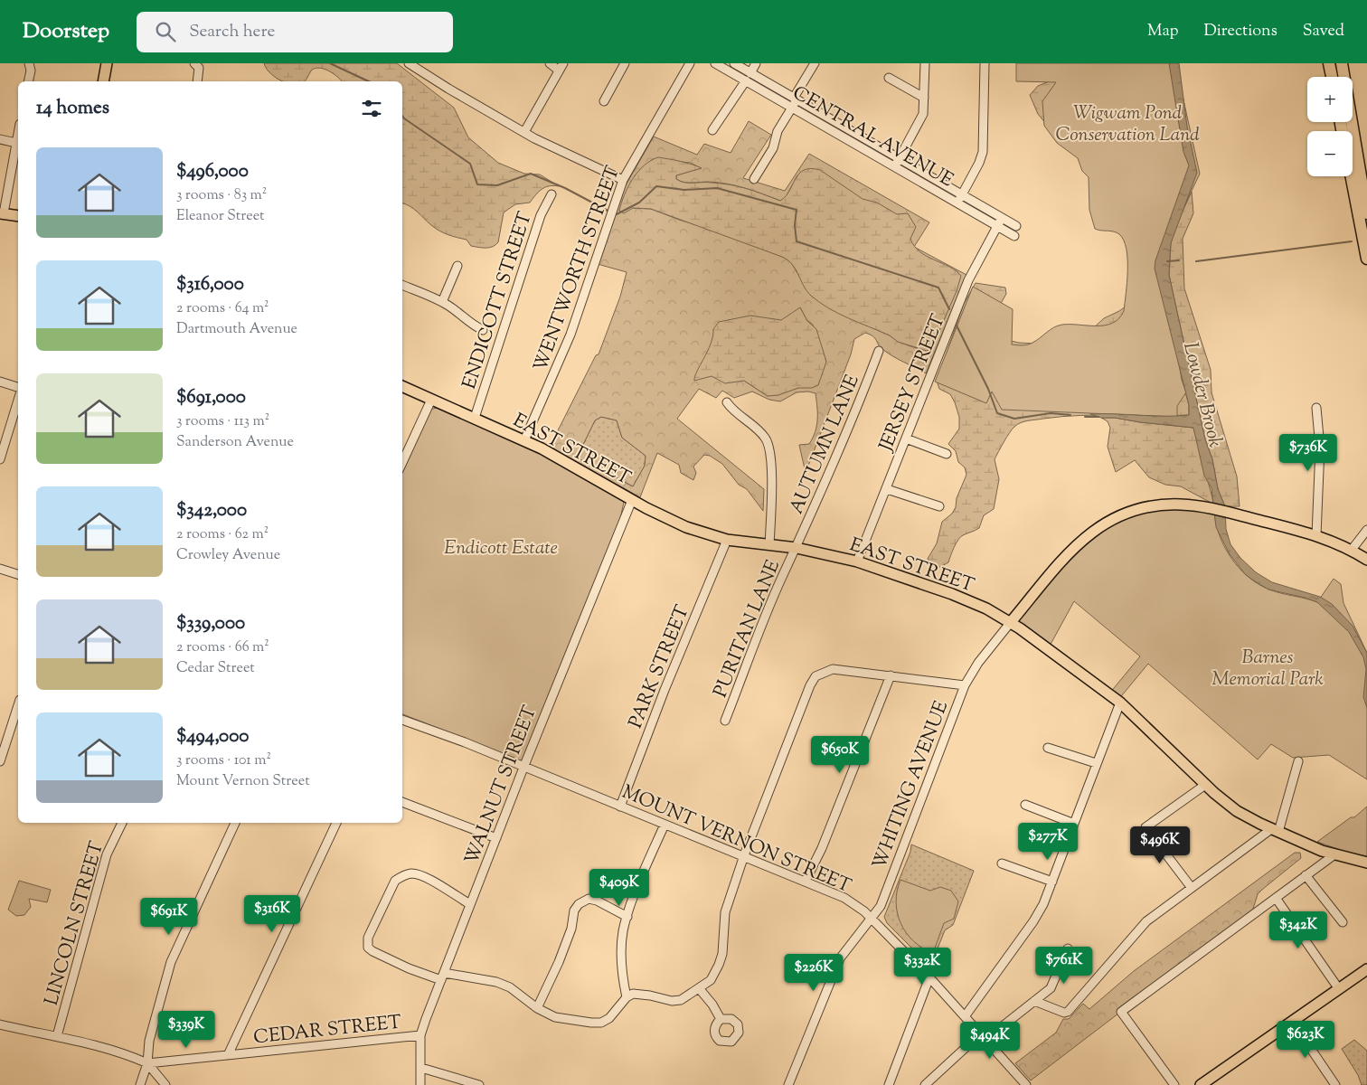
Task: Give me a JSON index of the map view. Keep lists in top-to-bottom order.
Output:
{
  "streets": {
    "main road": ["EAST STREET"],
    "street": [
      "CENTRAL AVENUE",
      "WENTWORTH STREET",
      "ENDICOTT STREET",
      "JERSEY STREET",
      "AUTUMN LANE",
      "PURITAN LANE",
      "PARK STREET",
      "WALNUT STREET",
      "WHITING AVENUE",
      "MOUNT VERNON STREET",
      "LINCOLN STREET",
      "CEDAR STREET"
    ]
  },
  "crossings": [
    ["CENTRAL AVENUE", "JERSEY STREET"],
    ["WENTWORTH STREET", "EAST STREET"],
    ["ENDICOTT STREET", "EAST STREET"],
    ["JERSEY STREET", "EAST STREET"],
    ["AUTUMN LANE", "EAST STREET"],
    ["AUTUMN LANE", "PURITAN LANE"],
    ["EAST STREET", "PURITAN LANE"],
    ["EAST STREET", "PARK STREET"],
    ["EAST STREET", "WALNUT STREET"],
    ["EAST STREET", "WHITING AVENUE"],
    ["PARK STREET", "MOUNT VERNON STREET"],
    ["WALNUT STREET", "MOUNT VERNON STREET"],
    ["WALNUT STREET", "CEDAR STREET"],
    ["WHITING AVENUE", "MOUNT VERNON STREET"],
    ["LINCOLN STREET", "CEDAR STREET"]
  ],
  "water": ["Lowder Brook"],
  "parks": ["Wigwam Pond Conservation Land", "Endicott Estate", "Barnes Memorial Park"],
  "page": {
    "header": "Doorstep",
    "search": "Search here",
    "nav": ["Map", "Directions", "Saved"],
    "map_buttons": ["+", "−"],
    "heading": "14 homes",
    "list": [
      {
        "name": "$496,000",
        "note": "3 rooms · 83 m² · Eleanor Street"
      },
      {
        "name": "$316,000",
        "note": "2 rooms · 64 m² · Dartmouth Avenue"
      },
      {
        "name": "$691,000",
        "note": "3 rooms · 113 m² · Sanderson Avenue"
      },
      {
        "name": "$342,000",
        "note": "2 rooms · 62 m² · Crowley Avenue"
      },
      {
        "name": "$339,000",
        "note": "2 rooms · 66 m² · Cedar Street"
      },
      {
        "name": "$494,000",
        "note": "3 rooms · 101 m² · Mount Vernon Street"
      }
    ],
    "price": [
      "$736K",
      "$650K",
      "$277K",
      "$496K",
      "$409K",
      "$316K",
      "$691K",
      "$342K",
      "$761K",
      "$332K",
      "$226K",
      "$339K",
      "$623K",
      "$494K"
    ]
  }
}
